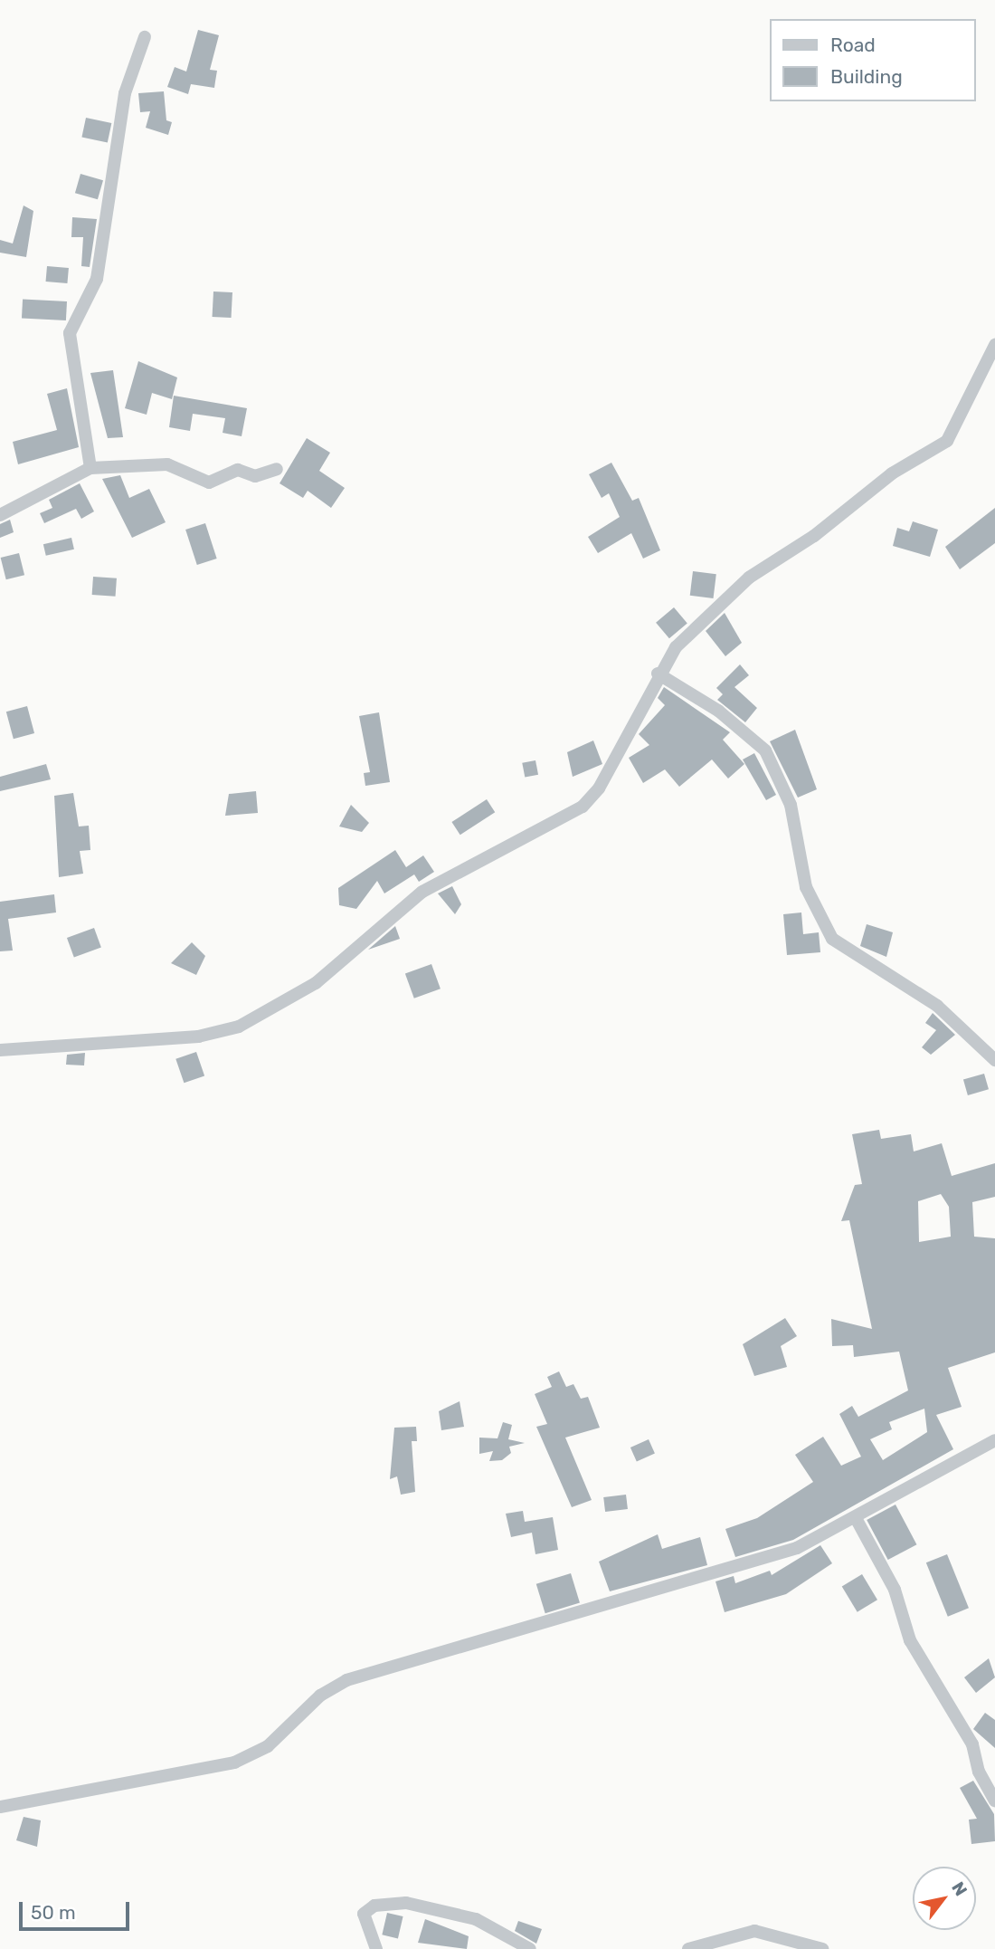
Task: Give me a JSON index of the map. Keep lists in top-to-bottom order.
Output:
{
  "legend": ["Road", "Building"],
  "scale_bar": "50 m",
  "north": "top right"
}
